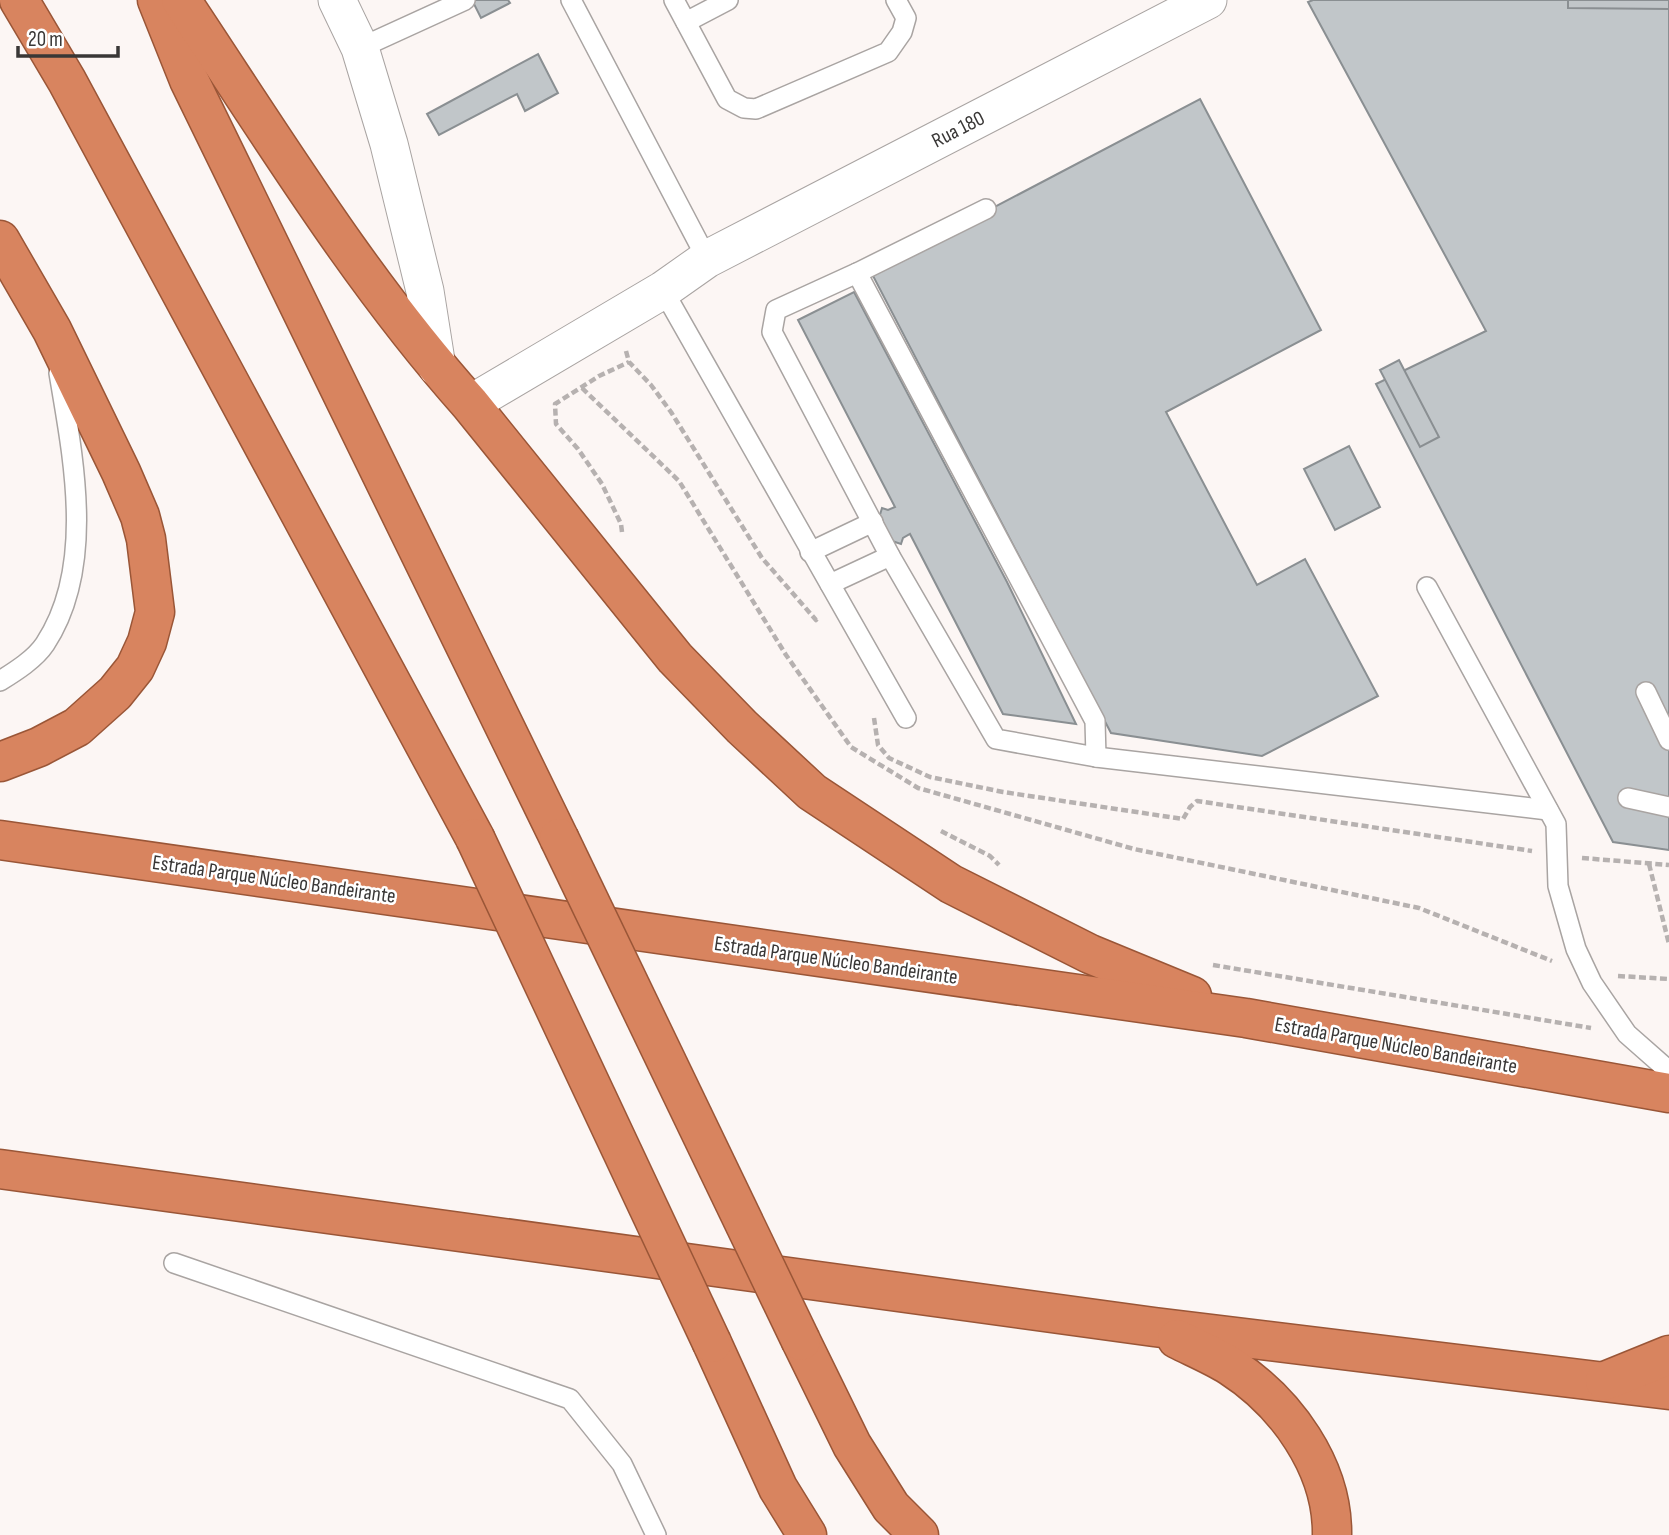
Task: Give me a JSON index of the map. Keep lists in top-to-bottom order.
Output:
{
  "streets": {
    "highway": ["Estrada Parque Núcleo Bandeirante"],
    "street": ["Rua 180"]
  },
  "scale_bar": "20 m"
}
